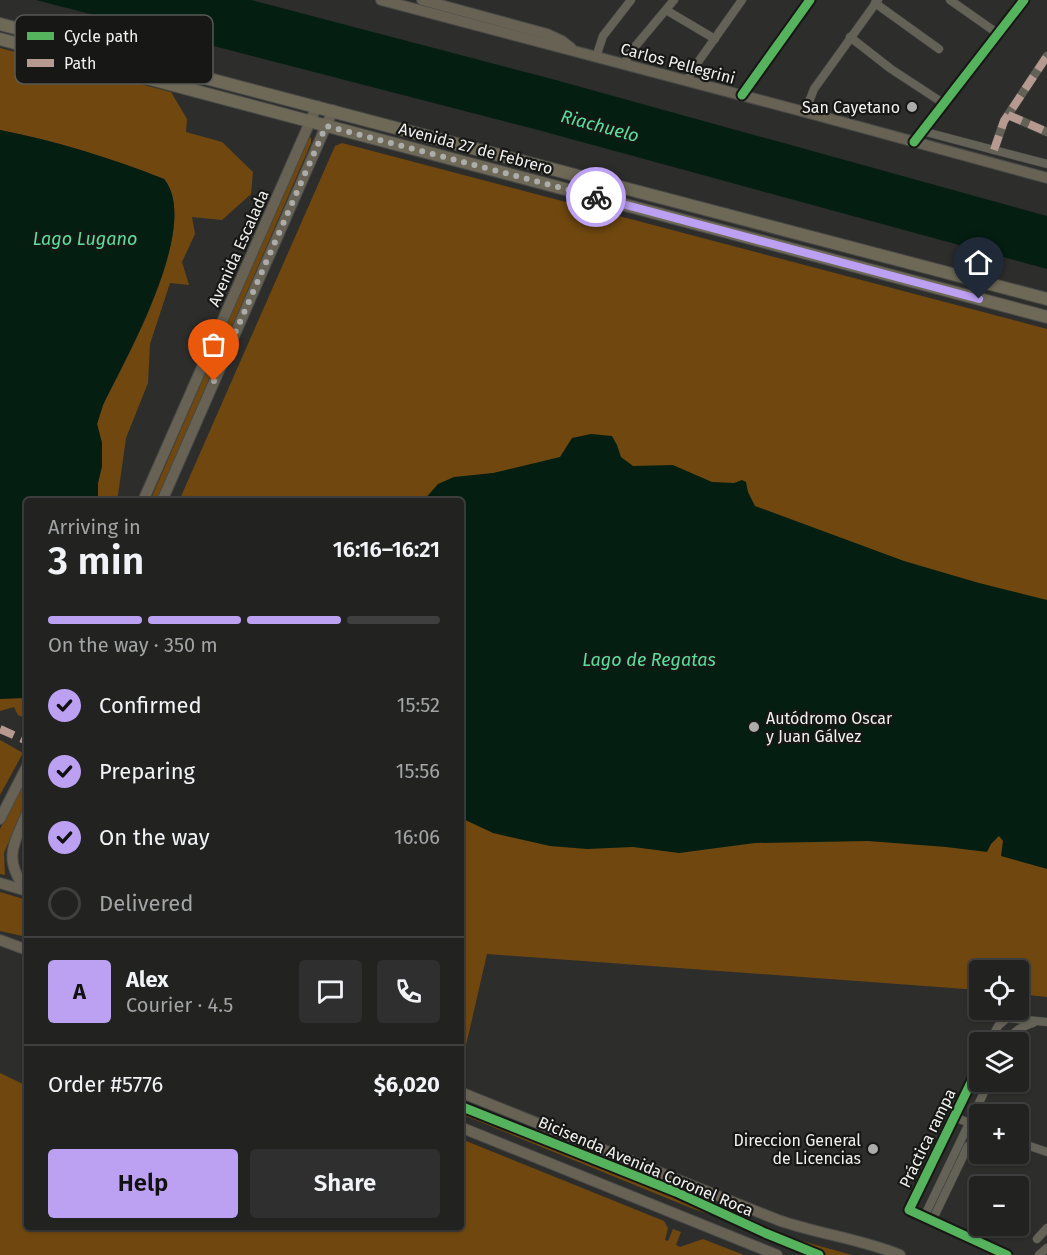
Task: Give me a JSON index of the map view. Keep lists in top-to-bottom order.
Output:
{
  "streets": {
    "main road": ["Carlos Pellegrini", "Avenida 27 de Febrero", "Avenida Escalada"],
    "street": ["Práctica rampa"],
    "cycle path": ["Bicisenda Avenida Coronel Roca"]
  },
  "crossings": [
    ["Avenida 27 de Febrero", "Avenida Escalada"]
  ],
  "water": ["Riachuelo", "Lago Lugano", "Lago de Regatas"],
  "places": ["San Cayetano", "Autódromo Oscar y Juan Gálvez", "Direccion General de Licencias"],
  "legend": ["Cycle path", "Path"],
  "page": {
    "heading": ["3 min", "Arriving in", "16:16–16:21"],
    "panel": [
      "Alex",
      "Courier · 4.5",
      "Order #5776",
      "$6,020"
    ],
    "bar": "On the way · 350 m",
    "list": [
      ["Confirmed", "15:52"],
      ["Preparing", "15:56"],
      ["On the way", "16:06"],
      "Delivered"
    ],
    "map_buttons": ["+", "−"],
    "round": "A",
    "buttons": ["Help", "Share"]
  }
}
